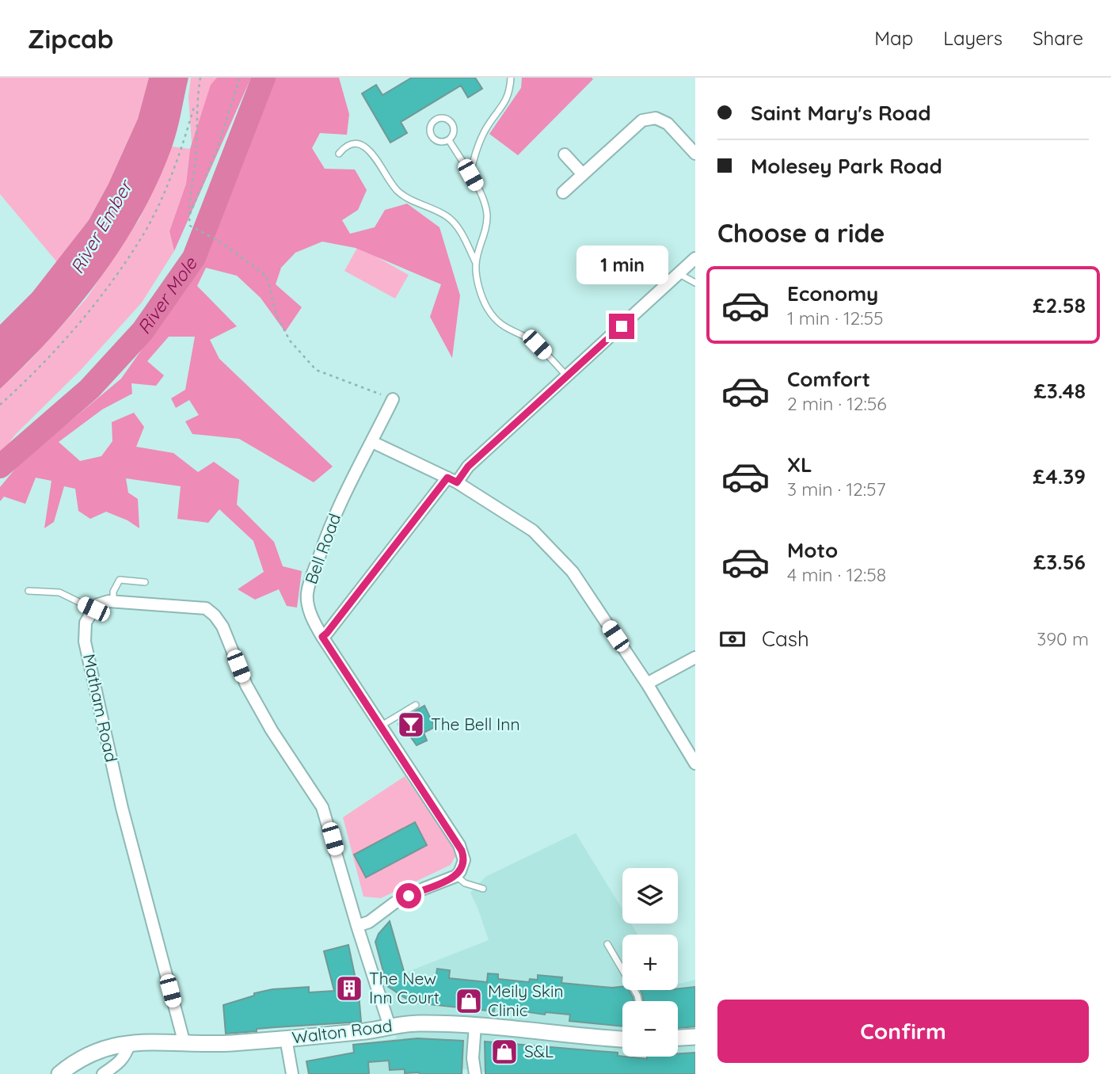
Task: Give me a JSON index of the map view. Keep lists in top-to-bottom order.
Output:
{
  "streets": {
    "main road": ["Walton Road"],
    "street": ["Bell Road", "Matham Road"]
  },
  "crossings": [
    ["Matham Road", "Walton Road"]
  ],
  "water": ["River Ember", "River Mole"],
  "places": {
    "bar": ["The Bell Inn"],
    "building": ["The New Inn Court"],
    "shop": ["Meily Skin Clinic", "S&L"]
  },
  "page": {
    "header": "Zipcab",
    "nav": ["Map", "Layers", "Share"],
    "banner": ["Saint Mary's Road", "Molesey Park Road"],
    "heading": "Choose a ride",
    "bubble": "1 min",
    "list": [
      {
        "name": "Economy",
        "note": "1 min · 12:55",
        "value": "£2.58"
      },
      {
        "name": "Comfort",
        "note": "2 min · 12:56",
        "value": "£3.48"
      },
      {
        "name": "XL",
        "note": "3 min · 12:57",
        "value": "£4.39"
      },
      {
        "name": "Moto",
        "note": "4 min · 12:58",
        "value": "£3.56"
      }
    ],
    "pay": ["Cash", "390 m"],
    "map_buttons": ["+", "−"],
    "buttons": "Confirm"
  }
}
